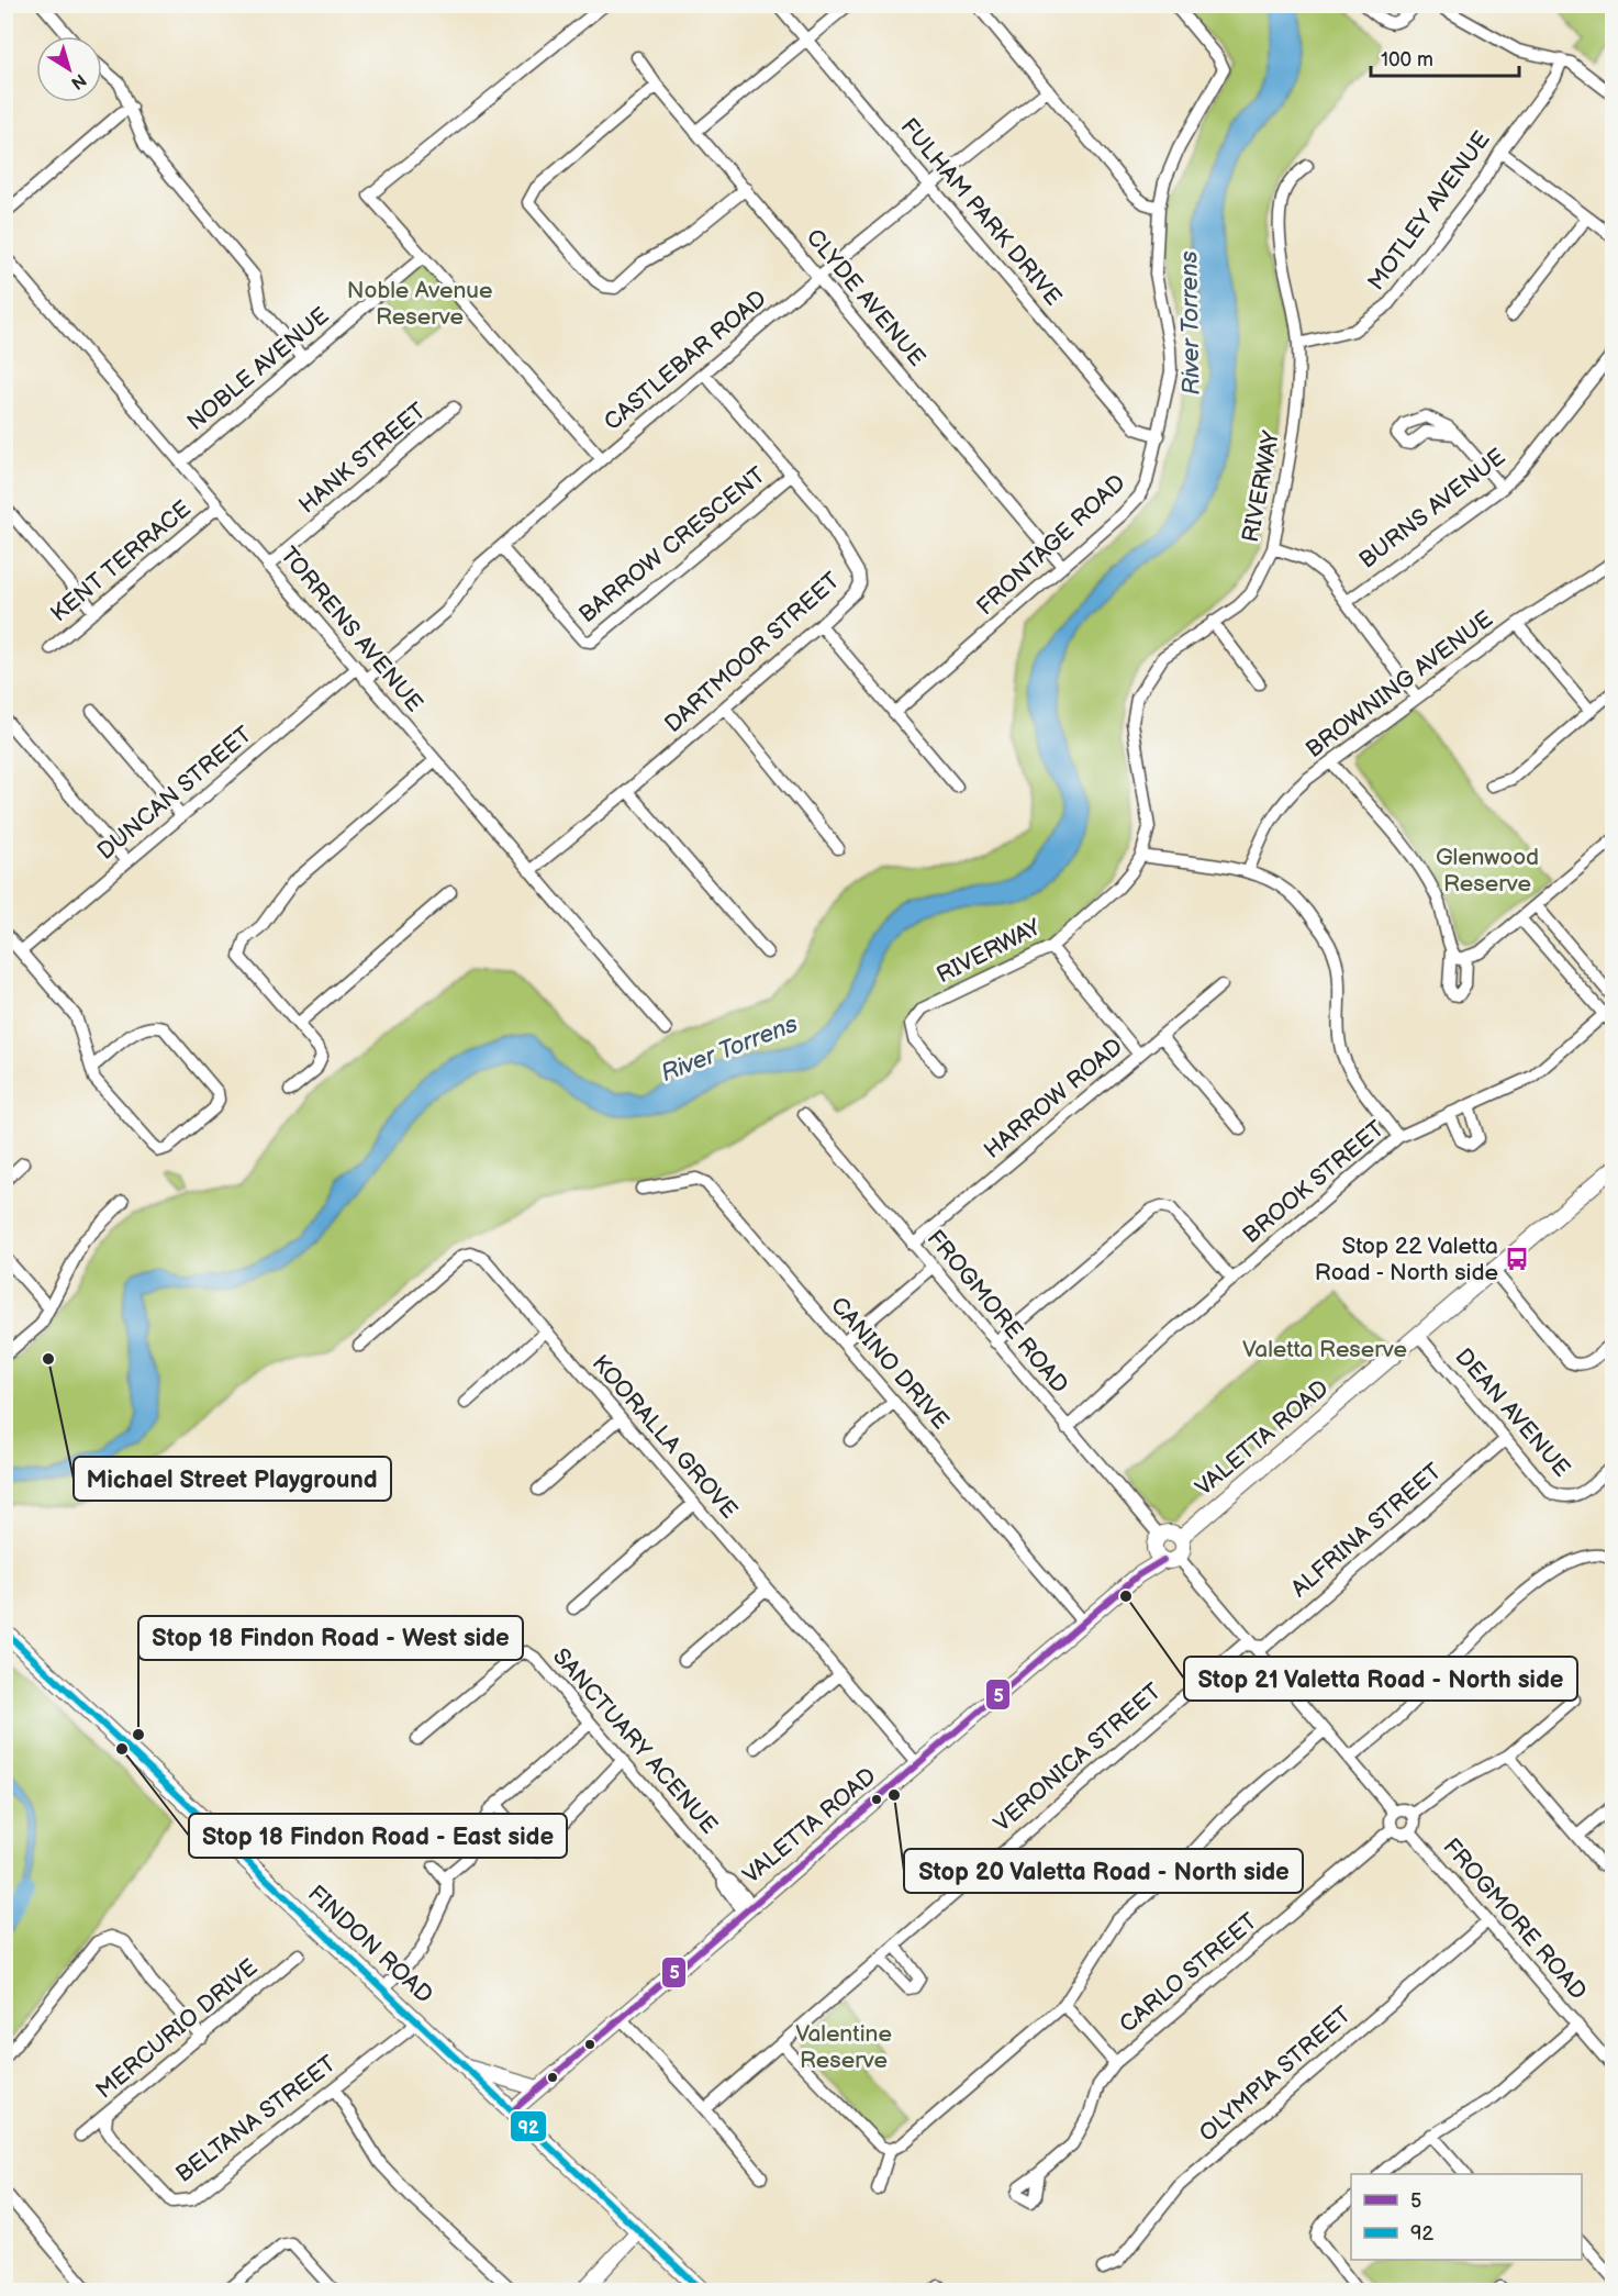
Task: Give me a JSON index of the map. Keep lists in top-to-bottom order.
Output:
{
  "streets": {
    "main road": ["FINDON ROAD"],
    "street": [
      "MOTLEY AVENUE",
      "FULHAM PARK DRIVE",
      "CLYDE AVENUE",
      "CASTLEBAR ROAD",
      "NOBLE AVENUE",
      "HANK STREET",
      "RIVERWAY",
      "BURNS AVENUE",
      "BARROW CRESCENT",
      "FRONTAGE ROAD",
      "KENT TERRACE",
      "TORRENS AVENUE",
      "DARTMOOR STREET",
      "BROWNING AVENUE",
      "DUNCAN STREET",
      "HARROW ROAD",
      "BROOK STREET",
      "FROGMORE ROAD",
      "CANINO DRIVE",
      "DEAN AVENUE",
      "KOORALLA GROVE",
      "VALETTA ROAD",
      "ALFRINA STREET",
      "SANCTUARY ACENUE",
      "VERONICA STREET",
      "CARLO STREET",
      "MERCURIO DRIVE",
      "OLYMPIA STREET",
      "BELTANA STREET"
    ]
  },
  "crossings": [
    ["MOTLEY AVENUE", "RIVERWAY"],
    ["FULHAM PARK DRIVE", "CASTLEBAR ROAD"],
    ["FULHAM PARK DRIVE", "FRONTAGE ROAD"],
    ["CLYDE AVENUE", "CASTLEBAR ROAD"],
    ["CLYDE AVENUE", "FRONTAGE ROAD"],
    ["CASTLEBAR ROAD", "BARROW CRESCENT"],
    ["CASTLEBAR ROAD", "TORRENS AVENUE"],
    ["CASTLEBAR ROAD", "DARTMOOR STREET"],
    ["NOBLE AVENUE", "TORRENS AVENUE"],
    ["HANK STREET", "TORRENS AVENUE"],
    ["BARROW CRESCENT", "DARTMOOR STREET"],
    ["KENT TERRACE", "TORRENS AVENUE"],
    ["TORRENS AVENUE", "DARTMOOR STREET"],
    ["TORRENS AVENUE", "DUNCAN STREET"],
    ["HARROW ROAD", "FROGMORE ROAD"],
    ["BROOK STREET", "FROGMORE ROAD"],
    ["FROGMORE ROAD", "VALETTA ROAD"],
    ["FROGMORE ROAD", "CARLO STREET"],
    ["FROGMORE ROAD", "OLYMPIA STREET"],
    ["CANINO DRIVE", "VALETTA ROAD"],
    ["DEAN AVENUE", "VALETTA ROAD"],
    ["DEAN AVENUE", "ALFRINA STREET"],
    ["KOORALLA GROVE", "VALETTA ROAD"],
    ["VALETTA ROAD", "SANCTUARY ACENUE"],
    ["VALETTA ROAD", "FINDON ROAD"],
    ["ALFRINA STREET", "VERONICA STREET"],
    ["FINDON ROAD", "BELTANA STREET"],
    ["MERCURIO DRIVE", "BELTANA STREET"]
  ],
  "water": ["River Torrens"],
  "parks": [
    "Noble Avenue Reserve",
    "Glenwood Reserve",
    "Valetta Reserve",
    "Valentine Reserve"
  ],
  "places": {
    "bus stop": ["Stop 22 Valetta Road - North side"],
    "other": [
      "Michael Street Playground",
      "Stop 21 Valetta Road - North side",
      "Stop 18 Findon Road - West side",
      "Stop 18 Findon Road - East side",
      "Stop 20 Valetta Road - North side"
    ]
  },
  "lines": ["transit line 5", "transit line 92"],
  "legend": ["5", "92"],
  "scale_bar": "100 m",
  "north": "bottom right"
}
